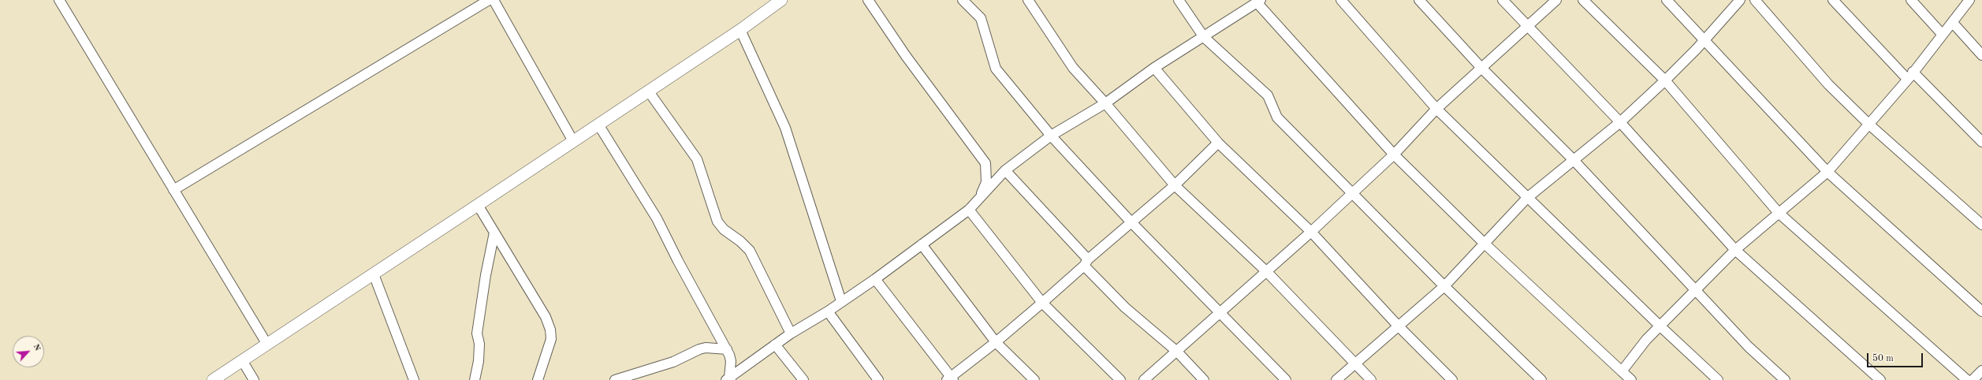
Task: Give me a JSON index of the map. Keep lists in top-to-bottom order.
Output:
{
  "scale_bar": "50 m",
  "north": "top right"
}
